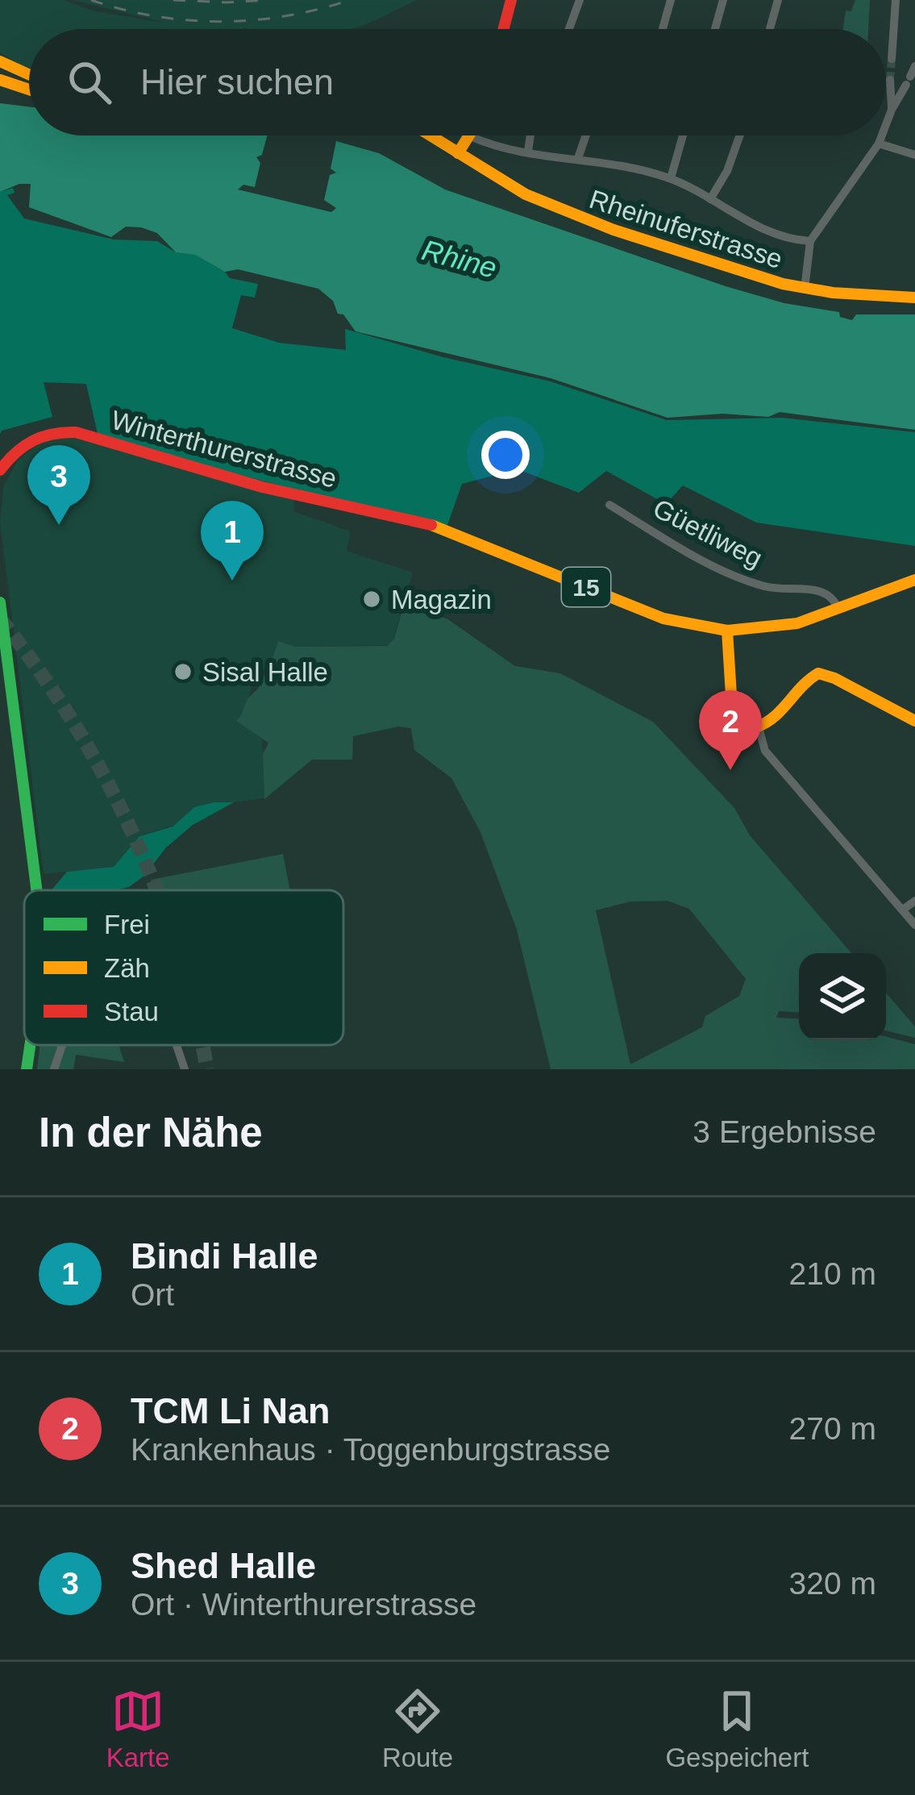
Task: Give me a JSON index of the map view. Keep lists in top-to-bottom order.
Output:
{
  "streets": {
    "main road": ["Rheinuferstrasse", "Winterthurerstrasse", "15"],
    "street": ["Güetliweg"]
  },
  "crossings": [
    ["Winterthurerstrasse", "15"],
    ["Güetliweg", "15"]
  ],
  "water": ["Rhine"],
  "places": ["Magazin", "Sisal Halle"],
  "legend": ["Frei", "Zäh", "Stau"],
  "page": {
    "search": "Hier suchen",
    "pins": ["3", "1", "2"],
    "heading": ["In der Nähe", "3 Ergebnisse"],
    "list": [
      {
        "mark": "1",
        "name": "Bindi Halle",
        "note": "Ort",
        "value": "210 m"
      },
      {
        "mark": "2",
        "name": "TCM Li Nan",
        "note": "Krankenhaus · Toggenburgstrasse",
        "value": "270 m"
      },
      {
        "mark": "3",
        "name": "Shed Halle",
        "note": "Ort · Winterthurerstrasse",
        "value": "320 m"
      }
    ],
    "nav": ["Karte", "Route", "Gespeichert"]
  }
}
